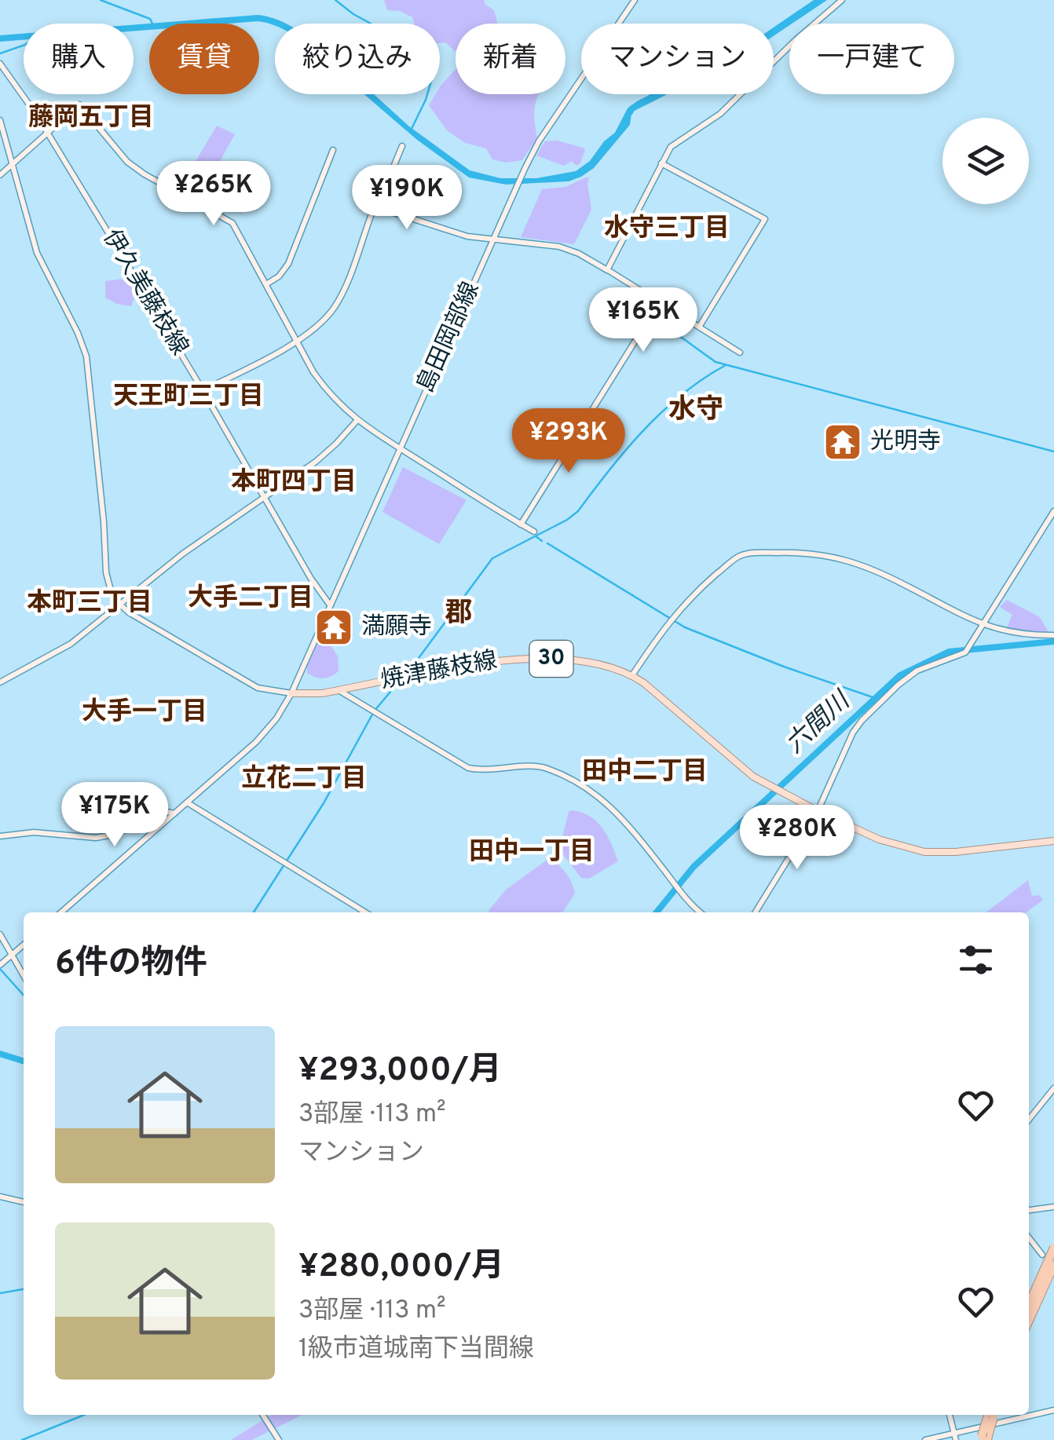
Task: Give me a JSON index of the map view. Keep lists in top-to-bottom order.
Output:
{
  "streets": {
    "main road": ["30", "焼津藤枝線"],
    "street": ["伊久美藤枝線", "島田岡部線"]
  },
  "crossings": [
    ["伊久美藤枝線", "島田岡部線"],
    ["30", "焼津藤枝線"]
  ],
  "districts": [
    "藤岡五丁目",
    "水守三丁目",
    "天王町三丁目",
    "水守",
    "本町四丁目",
    "大手二丁目",
    "本町三丁目",
    "郡",
    "大手一丁目",
    "田中二丁目",
    "立花二丁目",
    "田中一丁目"
  ],
  "water": ["六間川"],
  "places": {
    "temple": ["光明寺", "満願寺"]
  },
  "page": {
    "chip": [
      "購入",
      "賃貸",
      "絞り込み",
      "新着",
      "マンション",
      "一戸建て"
    ],
    "price": [
      "¥265K",
      "¥190K",
      "¥165K",
      "¥293K",
      "¥175K",
      "¥280K"
    ],
    "heading": "6件の物件",
    "list": [
      {
        "name": "¥293,000/月",
        "note": "3部屋 · 113 m² · マンション"
      },
      {
        "name": "¥280,000/月",
        "note": "3部屋 · 113 m² · 1級市道城南下当間線"
      }
    ]
  }
}
